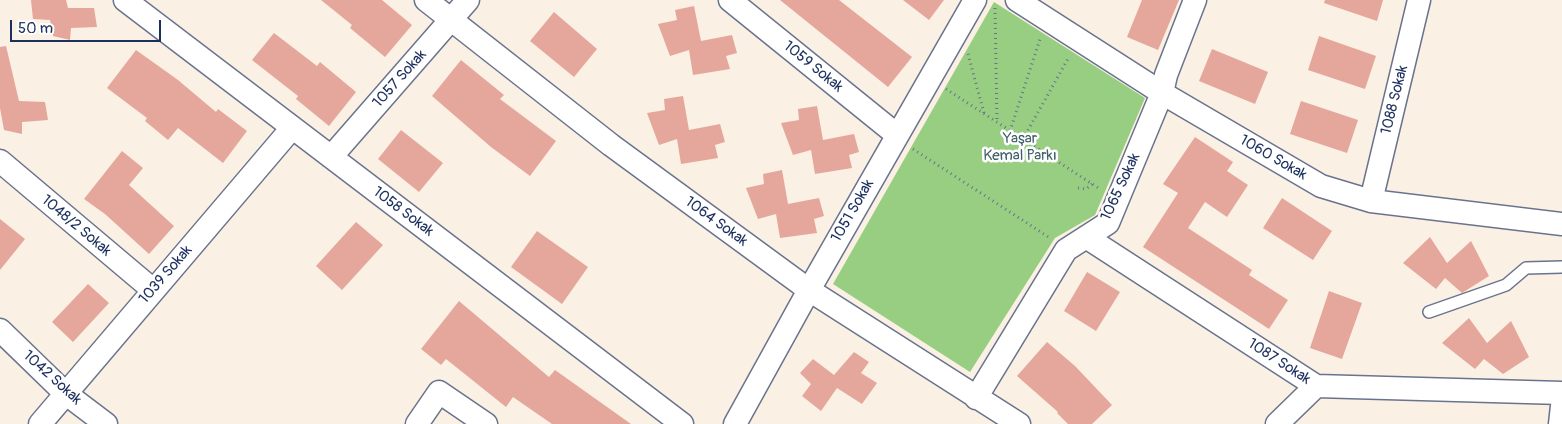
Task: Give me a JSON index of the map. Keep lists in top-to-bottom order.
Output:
{
  "streets": {
    "street": [
      "1059 Sokak",
      "1057 Sokak",
      "1088 Sokak",
      "1060 Sokak",
      "1065 Sokak",
      "1051 Sokak",
      "1058 Sokak",
      "1064 Sokak",
      "1048/2 Sokak",
      "1039 Sokak",
      "1087 Sokak",
      "1042 Sokak"
    ]
  },
  "crossings": [
    ["1059 Sokak", "1051 Sokak"],
    ["1057 Sokak", "1058 Sokak"],
    ["1057 Sokak", "1064 Sokak"],
    ["1088 Sokak", "1060 Sokak"],
    ["1060 Sokak", "1065 Sokak"],
    ["1065 Sokak", "1064 Sokak"],
    ["1065 Sokak", "1087 Sokak"],
    ["1051 Sokak", "1064 Sokak"],
    ["1058 Sokak", "1039 Sokak"],
    ["1048/2 Sokak", "1039 Sokak"],
    ["1039 Sokak", "1042 Sokak"]
  ],
  "parks": ["Yaşar Kemal Parkı"],
  "scale_bar": "50 m"
}
